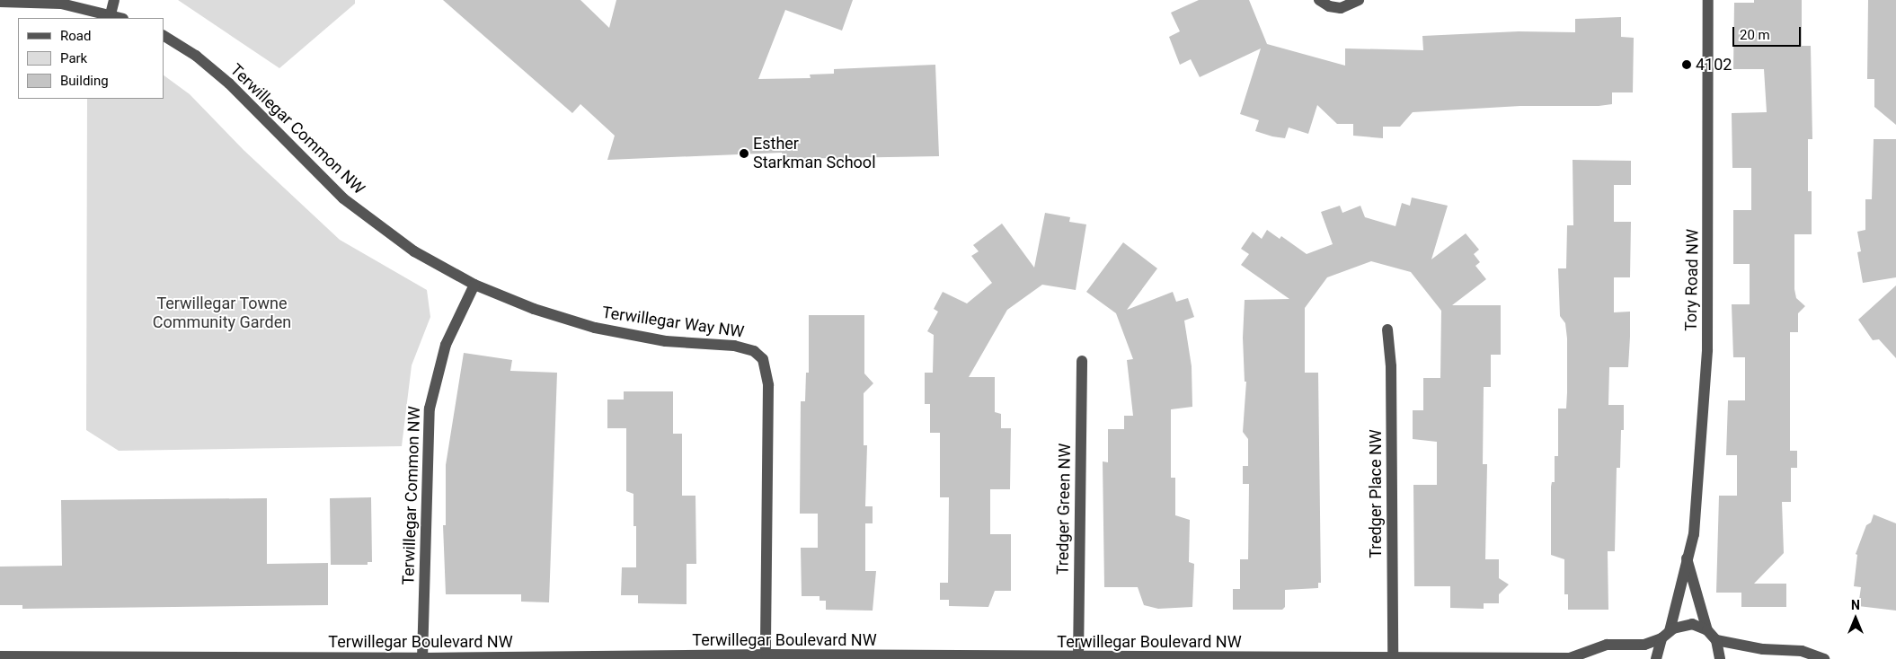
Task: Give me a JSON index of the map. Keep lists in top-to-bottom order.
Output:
{
  "streets": {
    "street": [
      "Terwillegar Common NW",
      "Tory Road NW",
      "Terwillegar Way NW",
      "Tredger Place NW",
      "Tredger Green NW",
      "Terwillegar Boulevard NW"
    ]
  },
  "crossings": [
    ["Terwillegar Common NW", "Terwillegar Way NW"],
    ["Terwillegar Common NW", "Terwillegar Boulevard NW"],
    ["Tory Road NW", "Terwillegar Boulevard NW"],
    ["Terwillegar Way NW", "Terwillegar Boulevard NW"],
    ["Tredger Place NW", "Terwillegar Boulevard NW"],
    ["Tredger Green NW", "Terwillegar Boulevard NW"]
  ],
  "parks": ["Terwillegar Towne Community Garden"],
  "places": ["4102", "Esther Starkman School"],
  "legend": ["Road", "Park", "Building"],
  "scale_bar": "20 m",
  "north": "top"
}
